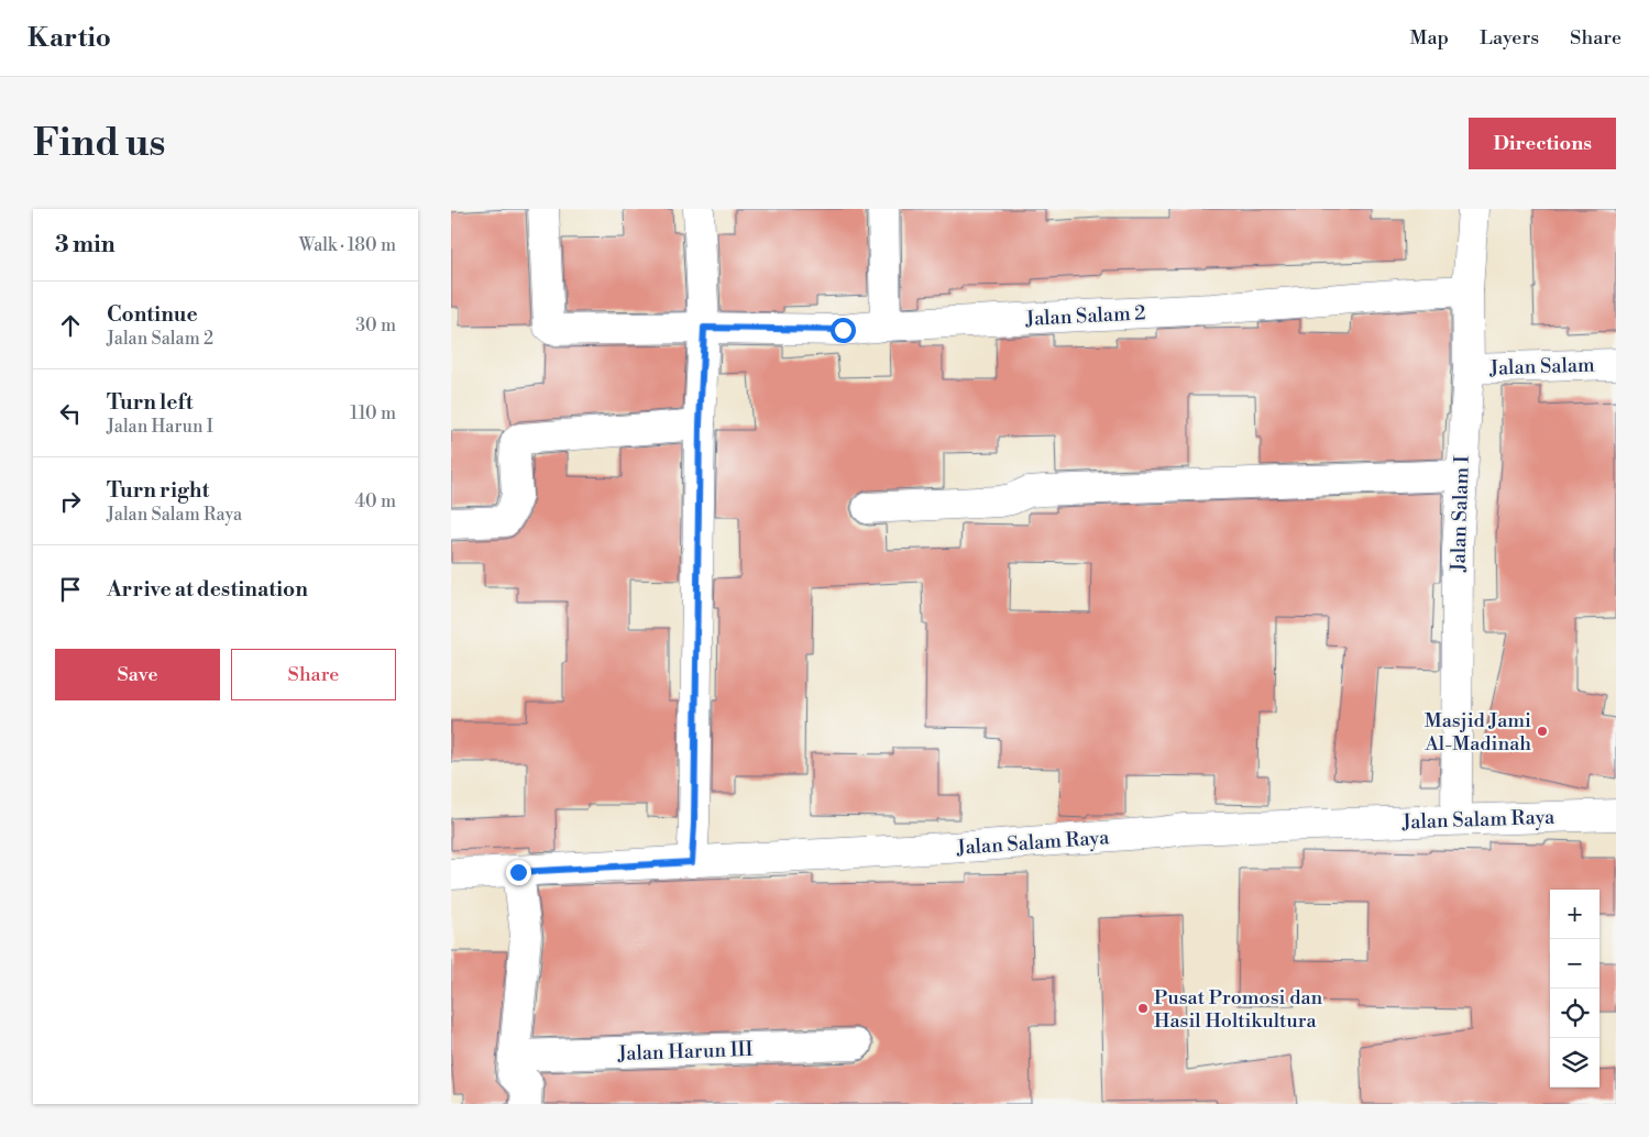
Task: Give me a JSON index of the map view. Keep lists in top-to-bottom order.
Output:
{
  "streets": {
    "street": [
      "Jalan Salam 2",
      "Jalan Salam",
      "Jalan Salam I",
      "Jalan Salam Raya",
      "Jalan Harun III"
    ]
  },
  "crossings": [
    ["Jalan Salam 2", "Jalan Salam I"],
    ["Jalan Salam", "Jalan Salam I"],
    ["Jalan Salam I", "Jalan Salam Raya"]
  ],
  "places": ["Masjid Jami Al-Madinah", "Pusat Promosi dan Hasil Holtikultura"],
  "page": {
    "header": "Kartio",
    "nav": ["Map", "Layers", "Share"],
    "buttons": [
      "Directions",
      ["Save", "Share"]
    ],
    "title": "Find us",
    "heading": ["3 min", "Walk · 180 m"],
    "list": [
      ["Continue", "Jalan Salam 2", "30 m"],
      ["Turn left", "Jalan Harun I", "110 m"],
      ["Turn right", "Jalan Salam Raya", "40 m"],
      "Arrive at destination"
    ],
    "map_buttons": ["+", "−"]
  }
}
